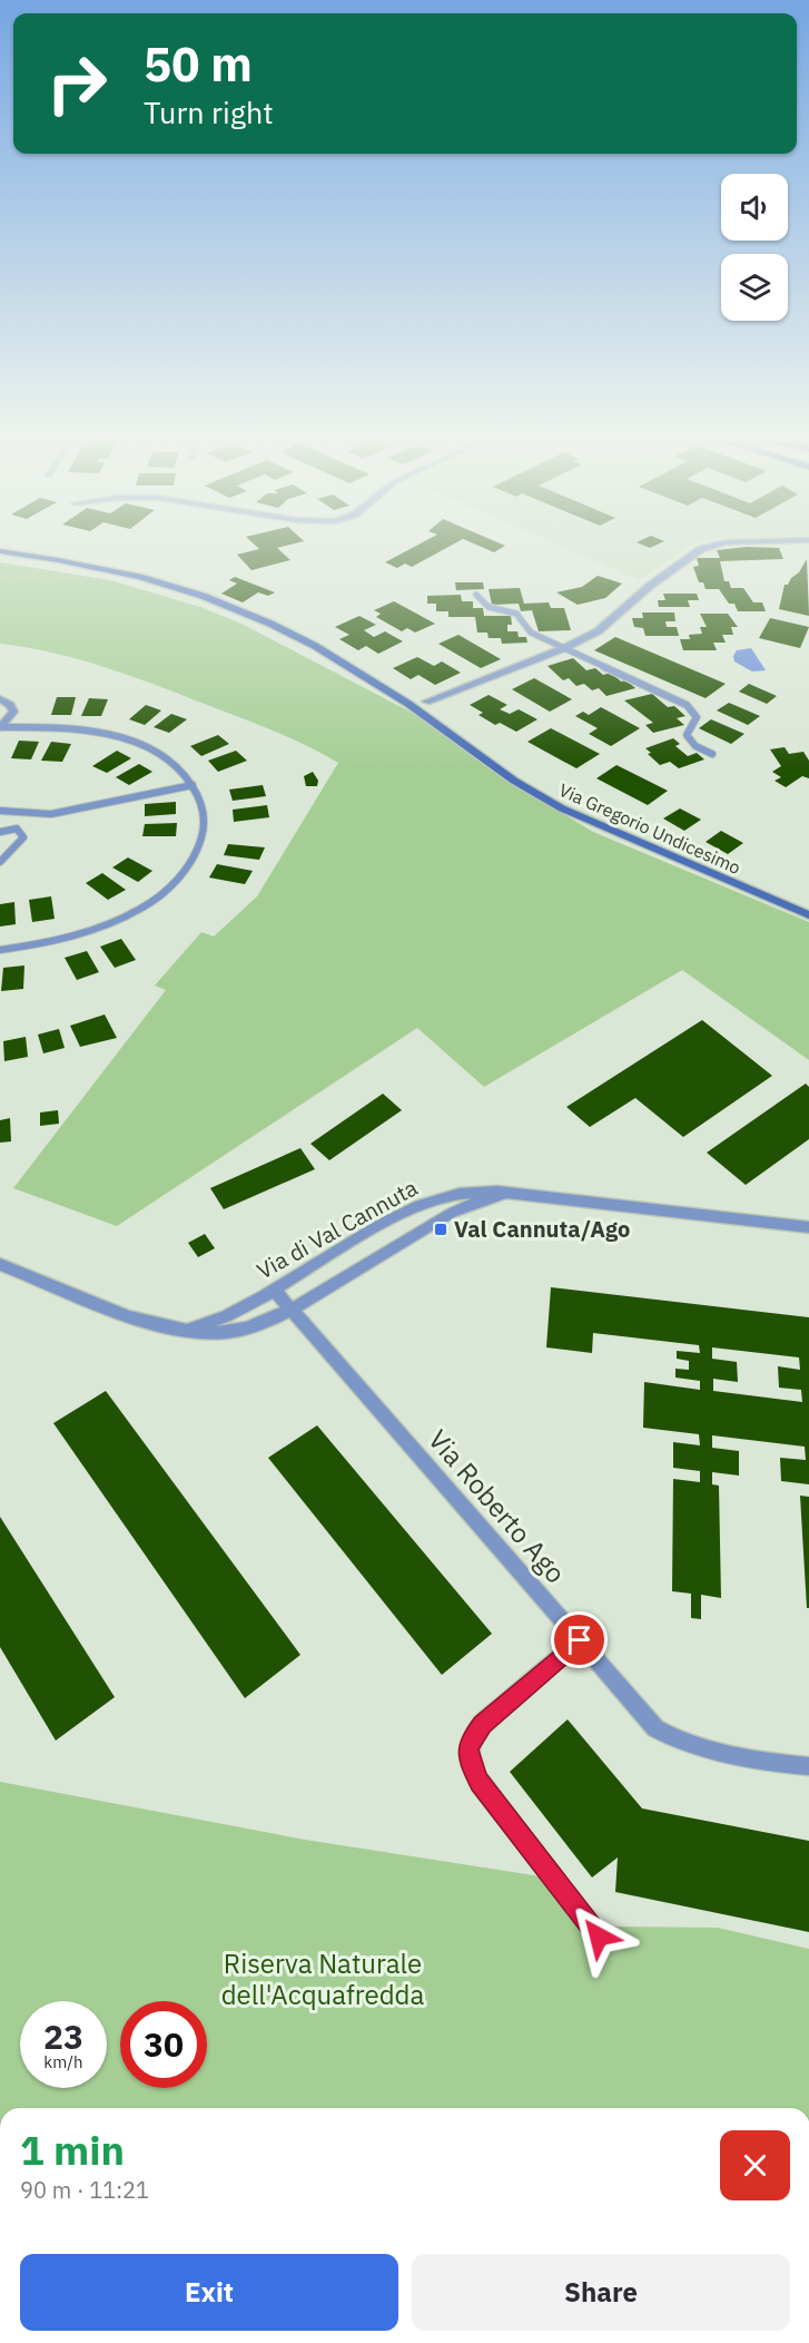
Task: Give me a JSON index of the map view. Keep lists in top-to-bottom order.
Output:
{
  "streets": {
    "street": ["Via Gregorio Undicesimo", "Via di Val Cannuta", "Via Roberto Ago"]
  },
  "crossings": [
    ["Via di Val Cannuta", "Via Roberto Ago"]
  ],
  "parks": ["Riserva Naturale dell'Acquafredda"],
  "places": {
    "transit": ["Val Cannuta/Ago"]
  },
  "page": {
    "turn": ["50 m", "Turn right"],
    "speed": "23 km/h",
    "limit": "30",
    "heading": ["1 min", "90 m · 11:21"],
    "buttons": ["Exit", "Share"]
  }
}
